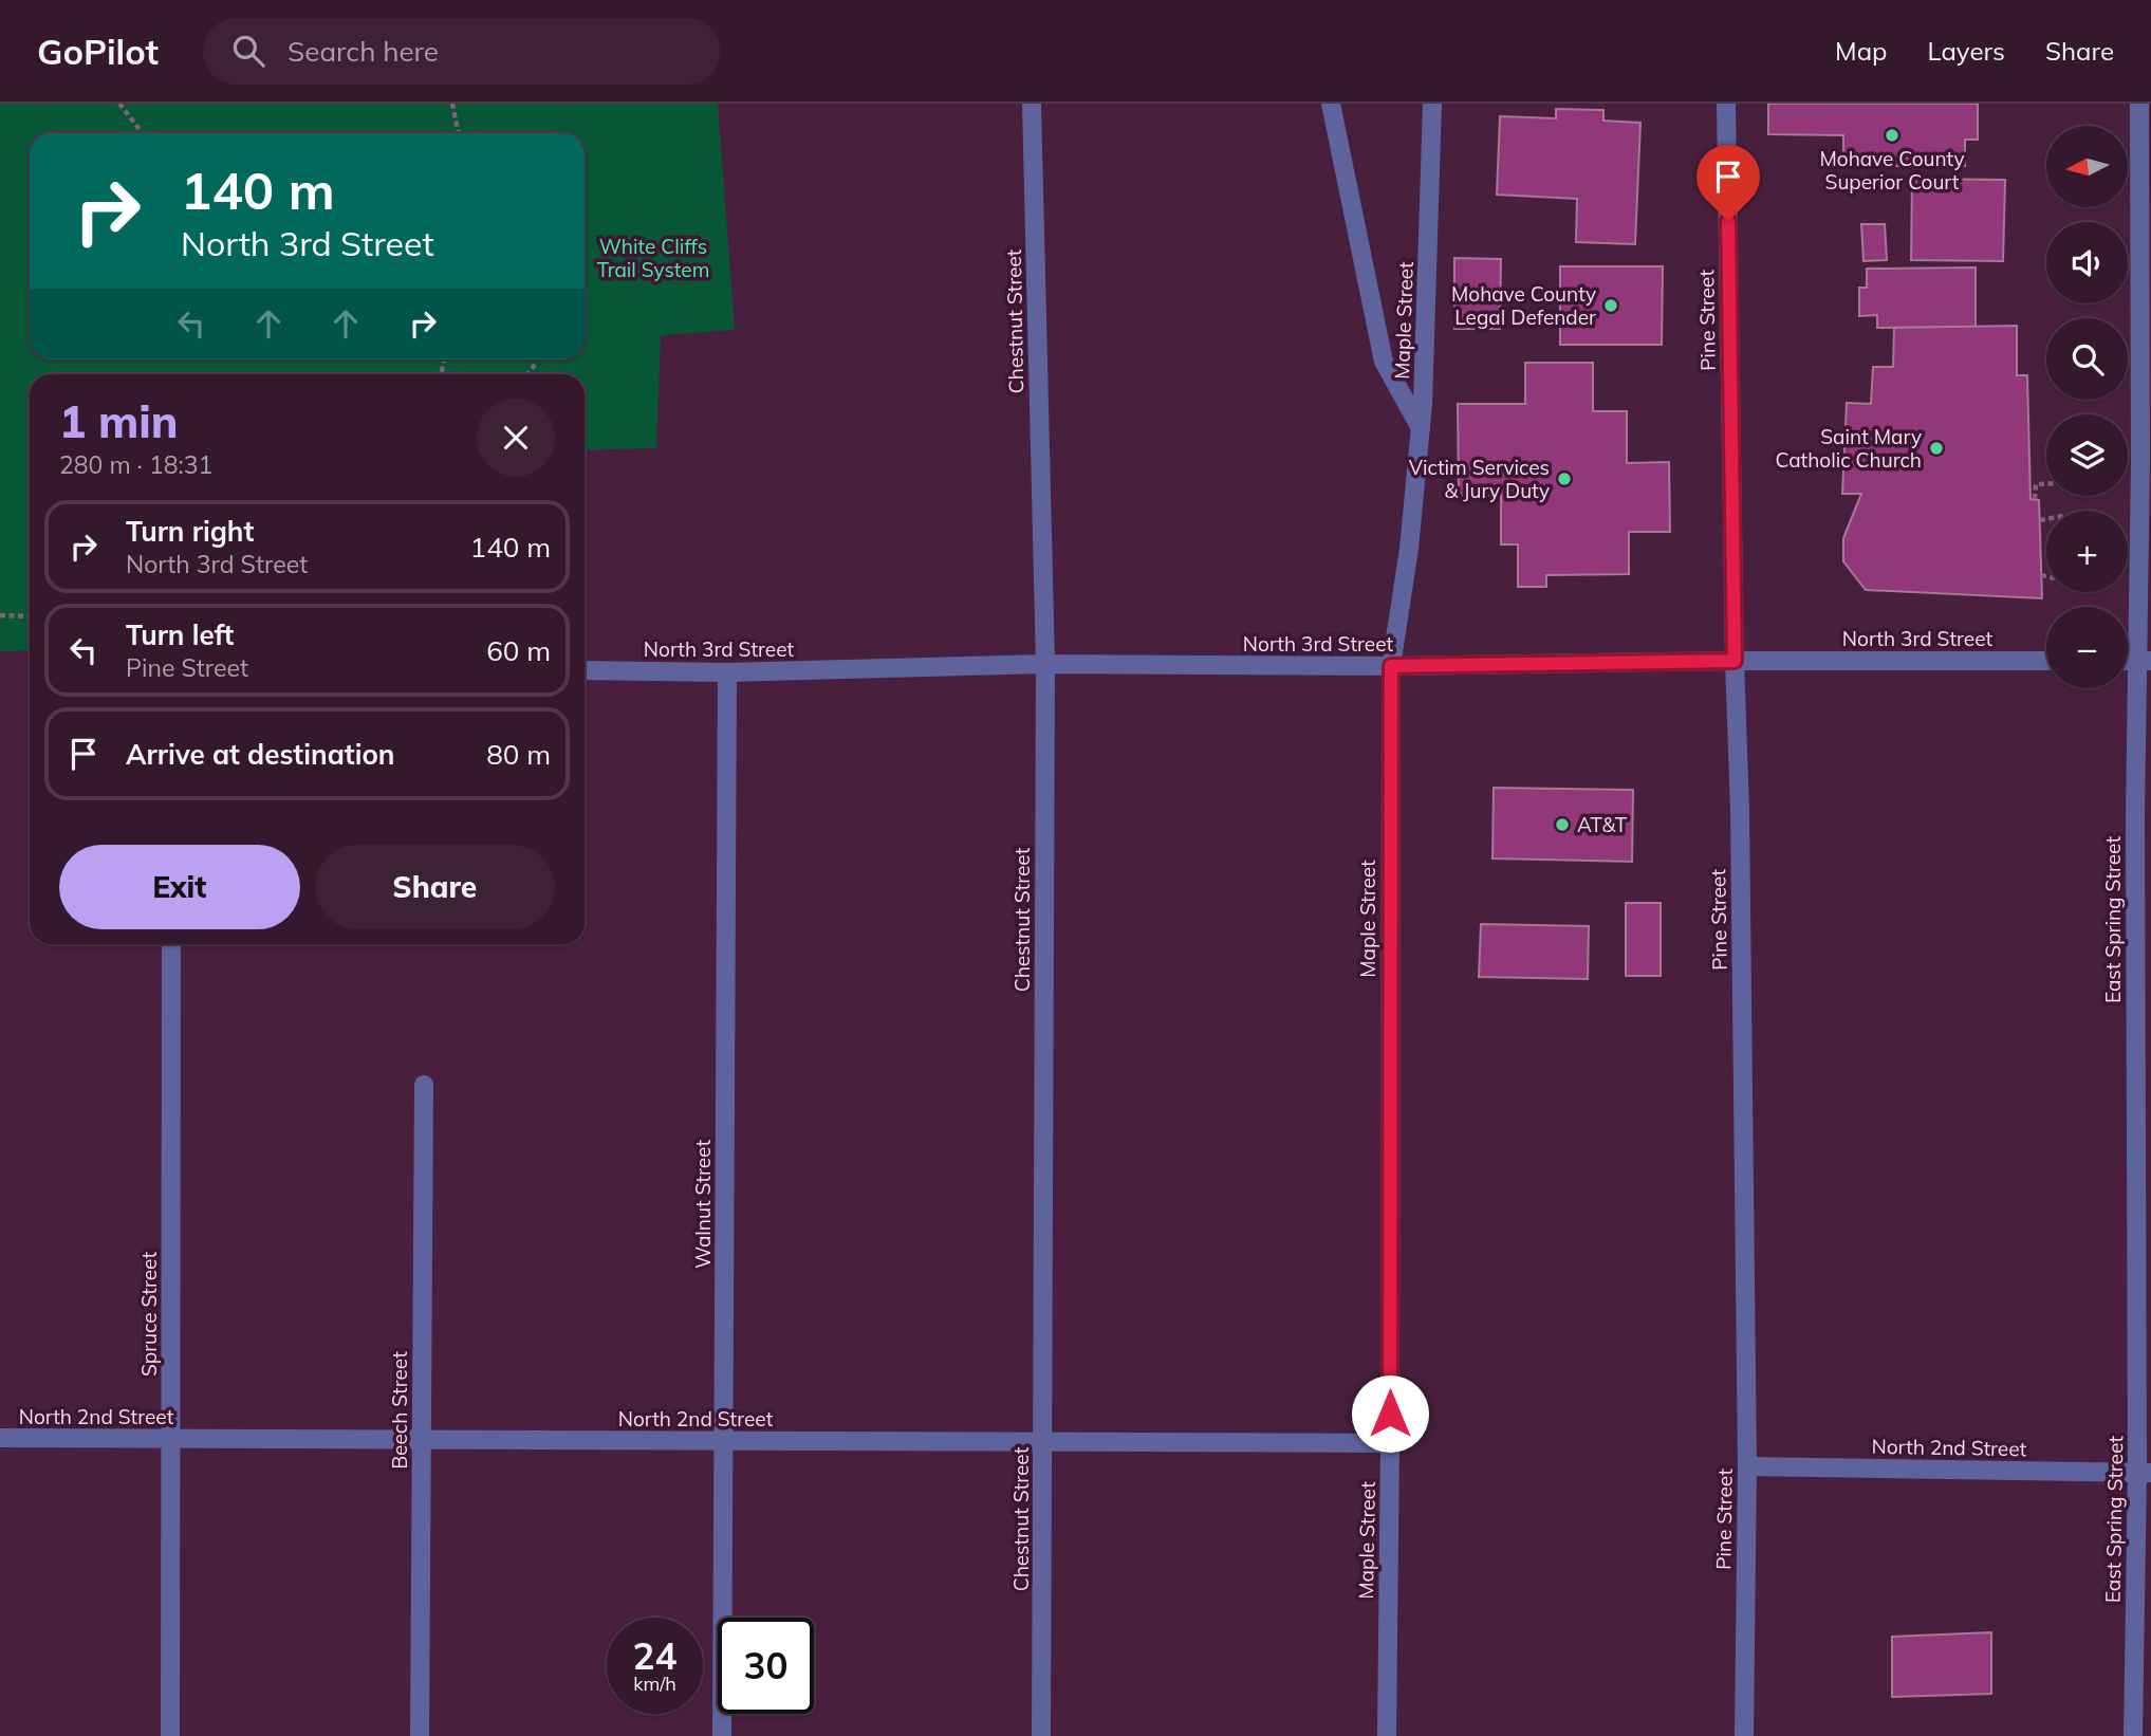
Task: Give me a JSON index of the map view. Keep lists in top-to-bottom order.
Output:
{
  "streets": {
    "street": [
      "Maple Street",
      "Pine Street",
      "Chestnut Street",
      "North 3rd Street",
      "East Spring Street",
      "Walnut Street",
      "Spruce Street",
      "Beech Street",
      "North 2nd Street"
    ]
  },
  "crossings": [
    ["Maple Street", "North 3rd Street"],
    ["Maple Street", "North 2nd Street"],
    ["Pine Street", "North 3rd Street"],
    ["Pine Street", "North 2nd Street"],
    ["Chestnut Street", "North 3rd Street"],
    ["Chestnut Street", "North 2nd Street"],
    ["North 3rd Street", "Walnut Street"],
    ["East Spring Street", "North 2nd Street"],
    ["Walnut Street", "North 2nd Street"],
    ["Spruce Street", "North 2nd Street"],
    ["Beech Street", "North 2nd Street"]
  ],
  "parks": ["White Cliffs Trail System"],
  "places": [
    "Mohave County Superior Court",
    "Mohave County Legal Defender",
    "Saint Mary Catholic Church",
    "Victim Services & Jury Duty",
    "AT&T"
  ],
  "north": "left",
  "page": {
    "header": "GoPilot",
    "search": "Search here",
    "nav": ["Map", "Layers", "Share"],
    "map_buttons": ["+", "−"],
    "turn": ["140 m", "North 3rd Street"],
    "heading": ["1 min", "280 m · 18:31"],
    "list": [
      {
        "name": "Turn right",
        "note": "North 3rd Street",
        "value": "140 m"
      },
      {
        "name": "Turn left",
        "note": "Pine Street",
        "value": "60 m"
      },
      {
        "name": "Arrive at destination",
        "value": "80 m"
      }
    ],
    "buttons": ["Exit", "Share"],
    "speed": "24 km/h",
    "limit": "30"
  }
}
